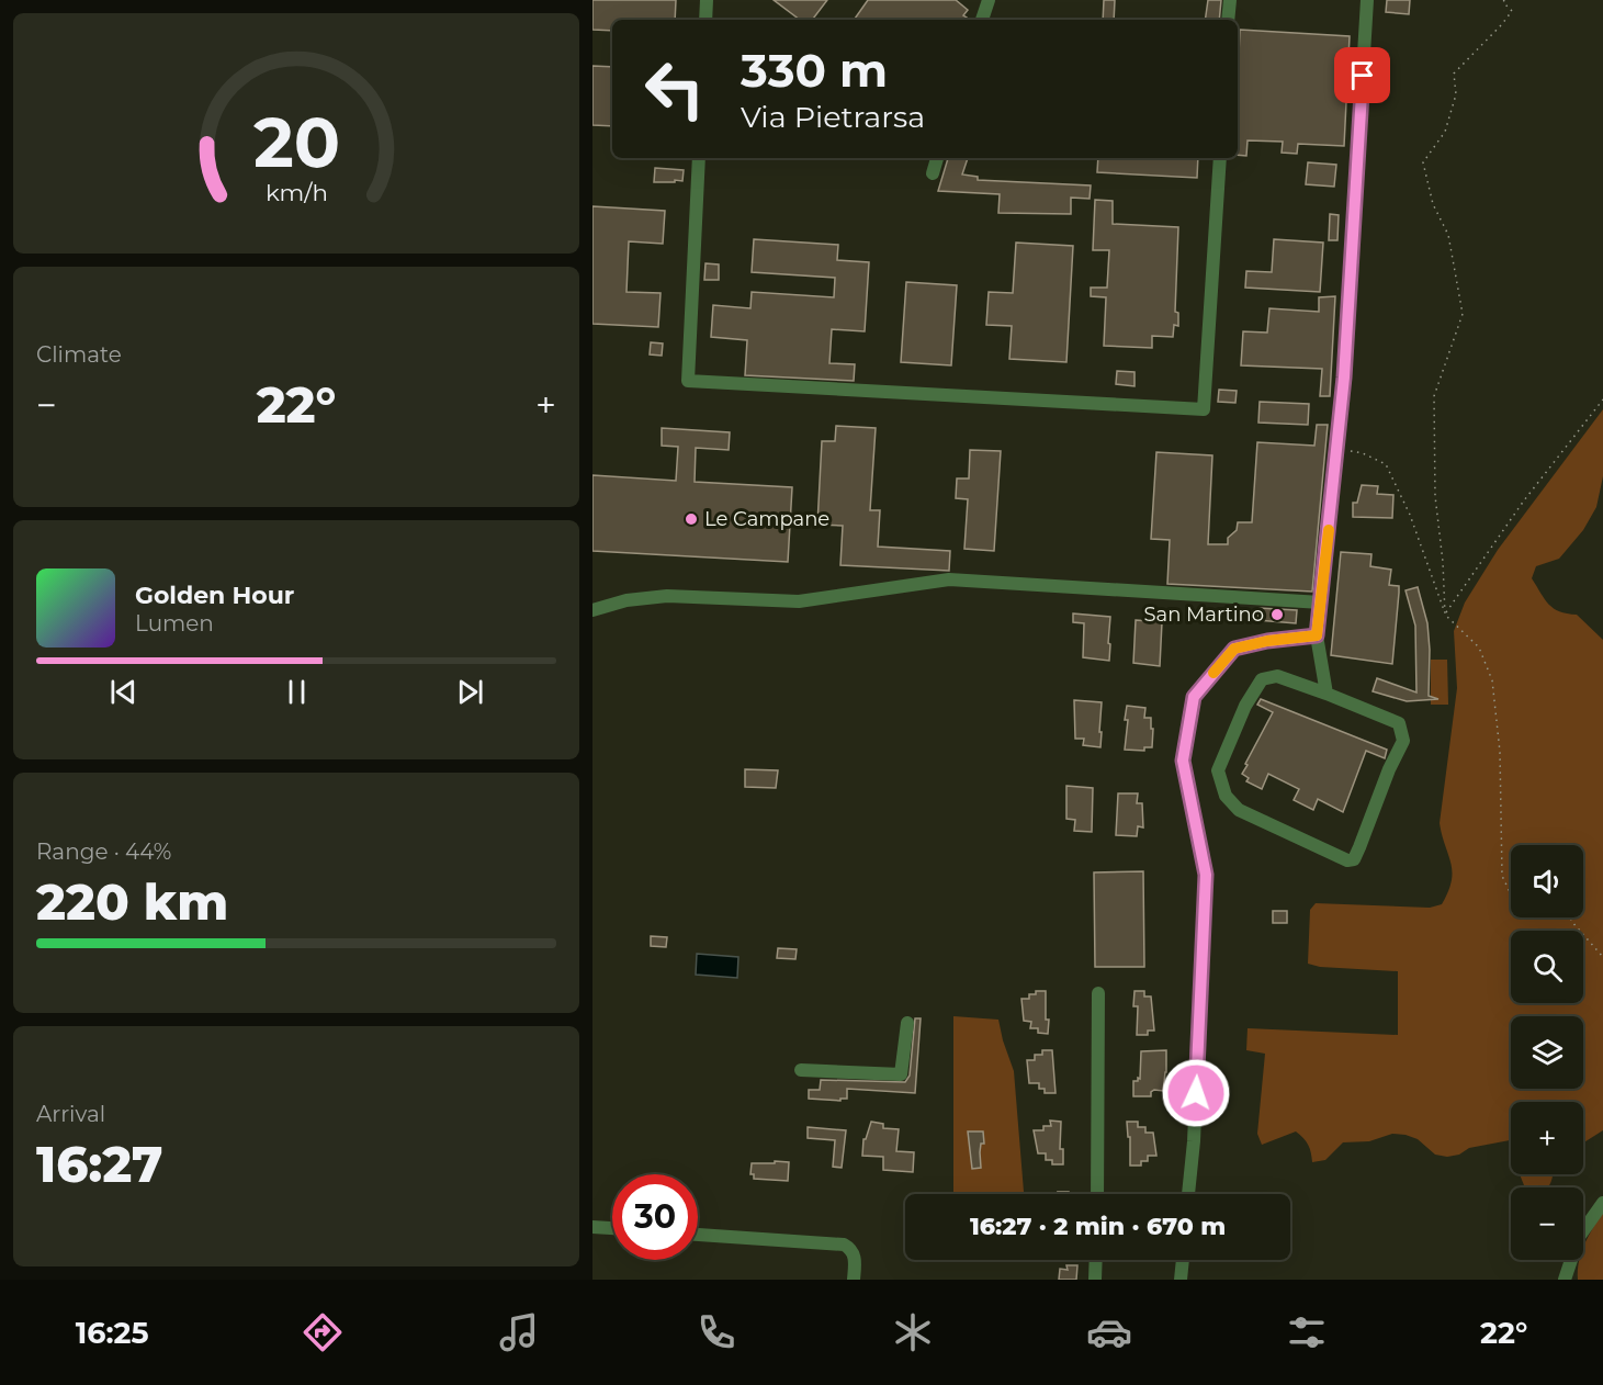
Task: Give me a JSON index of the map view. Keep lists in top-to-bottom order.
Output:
{
  "places": ["Le Campane", "San Martino"],
  "page": {
    "turn": ["330 m", "Via Pietrarsa"],
    "tile": [
      "Climate",
      ["Range · 44%", "220 km"],
      ["Arrival", "16:27"]
    ],
    "heat": ["−", "22°", "+"],
    "song": ["Golden Hour", "Lumen"],
    "map_buttons": ["+", "−"],
    "limit": "30",
    "trip": "16:27 · 2 min · 670 m",
    "tabs": ["16:25", "22°"],
    "gauge": ["20", "km/h"]
  }
}
